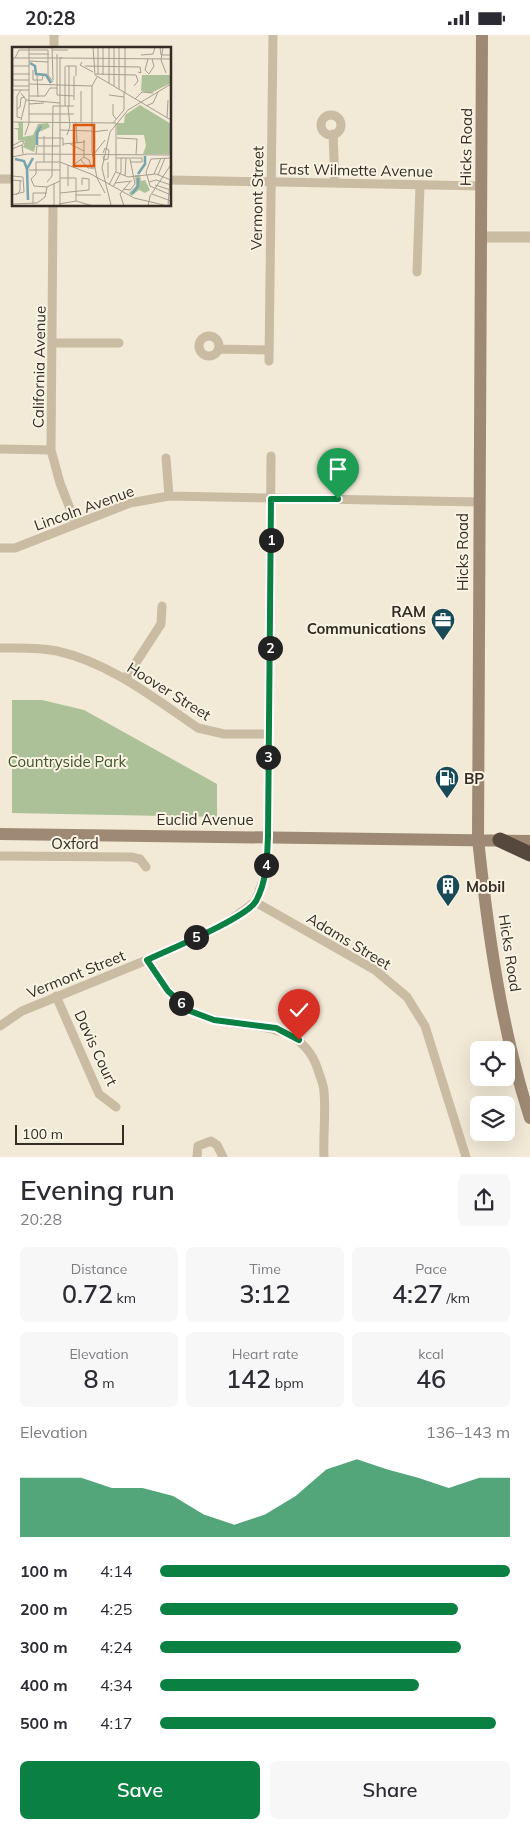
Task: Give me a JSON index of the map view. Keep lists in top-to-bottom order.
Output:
{
  "streets": {
    "main road": ["Hicks Road", "Euclid Avenue"],
    "street": [
      "East Wilmette Avenue",
      "Vermont Street",
      "California Avenue",
      "Lincoln Avenue",
      "Hoover Street",
      "Oxford",
      "Adams Street",
      "Davis Court"
    ]
  },
  "crossings": [
    ["Hicks Road", "East Wilmette Avenue"],
    ["Hicks Road", "Lincoln Avenue"],
    ["Hicks Road", "Euclid Avenue"],
    ["East Wilmette Avenue", "Vermont Street"],
    ["Vermont Street", "Adams Street"],
    ["Vermont Street", "Davis Court"],
    ["California Avenue", "Lincoln Avenue"]
  ],
  "parks": ["Countryside Park"],
  "places": {
    "office": ["RAM Communications"],
    "fuel station": ["BP"],
    "building": ["Mobil"]
  },
  "scale_bar": "100 m",
  "page": {
    "status": "20:28",
    "pins": [
      "1",
      "2",
      "3",
      "4",
      "5",
      "6"
    ],
    "scale": "100 m",
    "heading": ["Evening run", "20:28"],
    "stats": [
      ["Distance", "0.72 km"],
      ["Time", "3:12"],
      ["Pace", "4:27 /km"],
      ["Elevation", "8 m"],
      ["Heart rate", "142 bpm"],
      ["kcal", "46"]
    ],
    "chart": ["Elevation", "136–143 m"],
    "list": [
      {
        "name": "100 m",
        "note": "4:14"
      },
      {
        "name": "200 m",
        "note": "4:25"
      },
      {
        "name": "300 m",
        "note": "4:24"
      },
      {
        "name": "400 m",
        "note": "4:34"
      },
      {
        "name": "500 m",
        "note": "4:17"
      }
    ],
    "buttons": ["Save", "Share"]
  }
}
